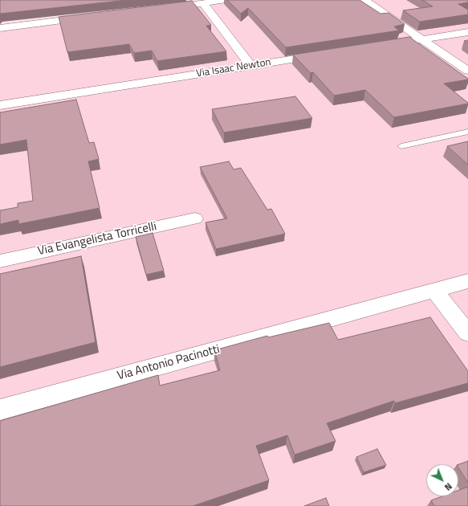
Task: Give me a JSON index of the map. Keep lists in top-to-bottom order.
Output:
{
  "streets": {
    "street": ["Via Isaac Newton", "Via Evangelista Torricelli", "Via Antonio Pacinotti"]
  },
  "north": "bottom right"
}
